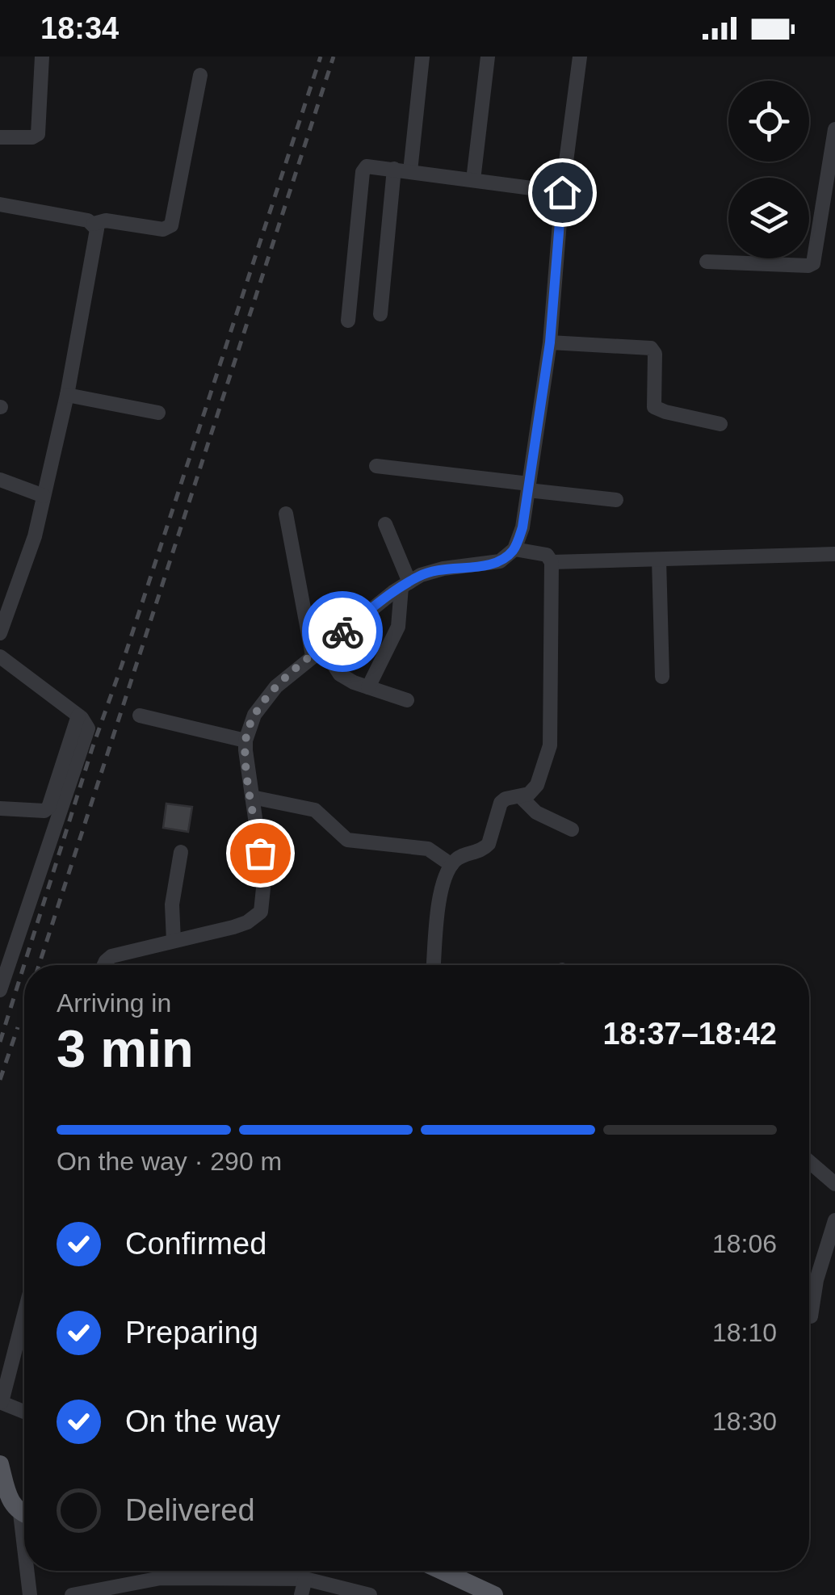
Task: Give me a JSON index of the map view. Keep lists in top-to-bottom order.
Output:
{
  "page": {
    "status": "18:34",
    "heading": ["3 min", "Arriving in", "18:37–18:42"],
    "bar": "On the way · 290 m",
    "list": [
      ["Confirmed", "18:06"],
      ["Preparing", "18:10"],
      ["On the way", "18:30"],
      "Delivered"
    ]
  }
}
